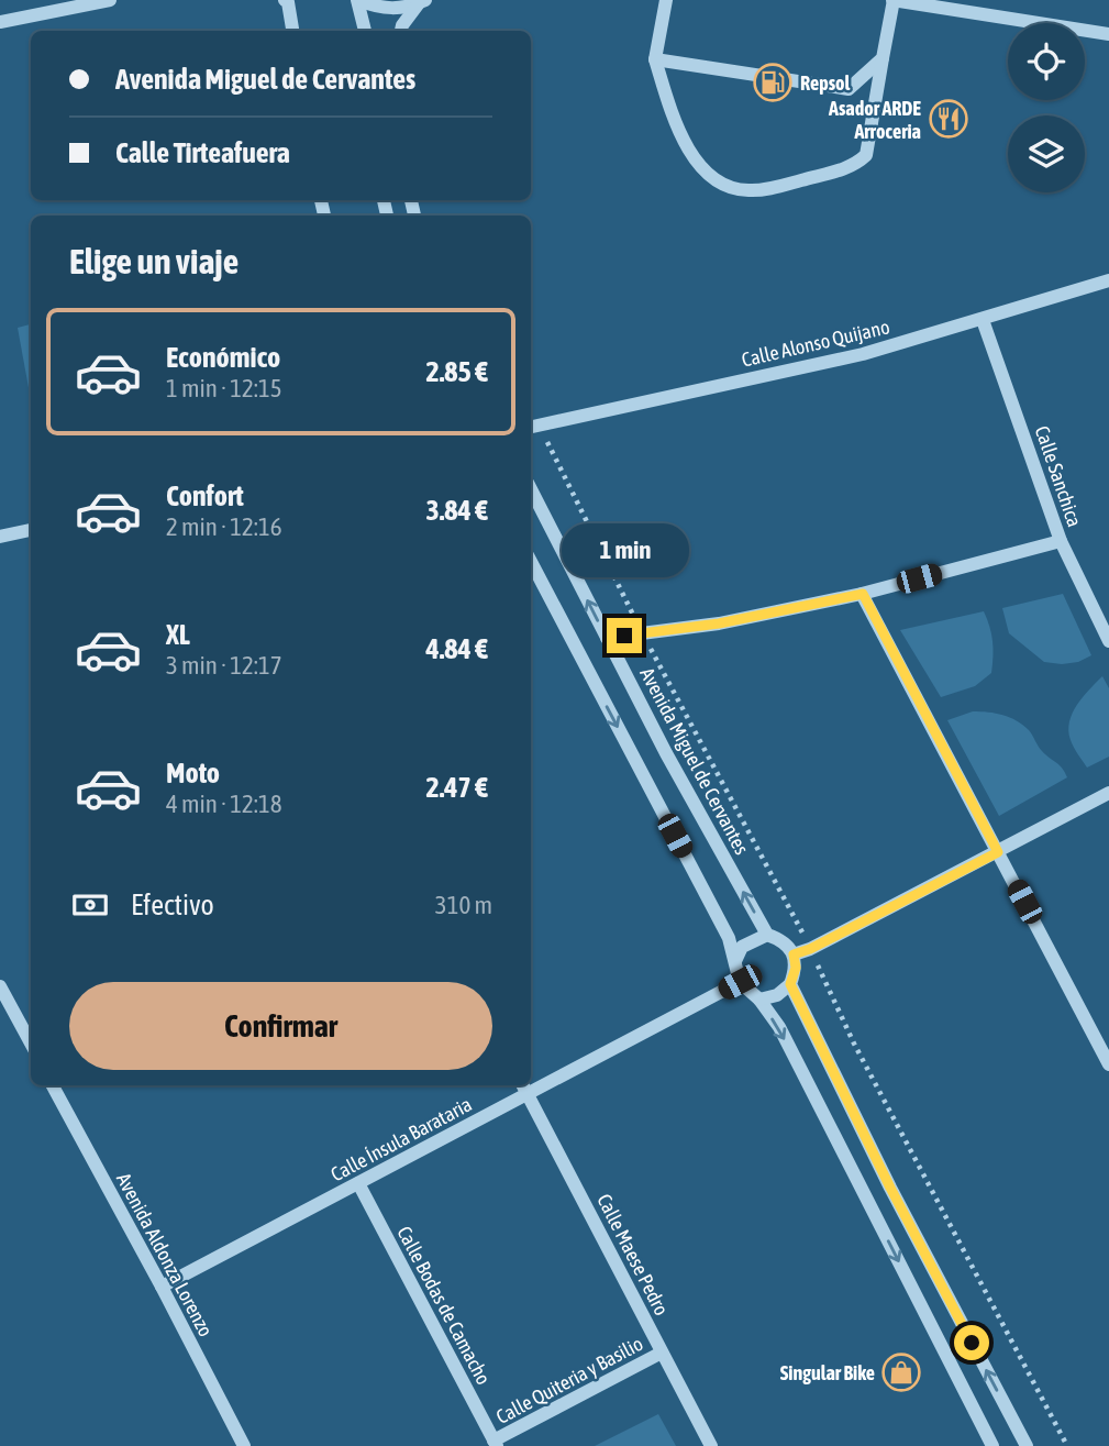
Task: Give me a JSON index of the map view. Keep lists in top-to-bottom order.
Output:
{
  "streets": {
    "street": [
      "Calle Alonso Quijano",
      "Calle Sanchica",
      "Avenida Miguel de Cervantes",
      "Calle Ínsula Barataria",
      "Avenida Aldonza Lorenzo",
      "Calle Maese Pedro",
      "Calle Bodas de Camacho",
      "Calle Quiteria y Basilio"
    ]
  },
  "crossings": [
    ["Calle Alonso Quijano", "Calle Sanchica"],
    ["Avenida Miguel de Cervantes", "Calle Ínsula Barataria"],
    ["Calle Ínsula Barataria", "Avenida Aldonza Lorenzo"],
    ["Calle Ínsula Barataria", "Calle Maese Pedro"],
    ["Calle Ínsula Barataria", "Calle Bodas de Camacho"],
    ["Calle Maese Pedro", "Calle Quiteria y Basilio"],
    ["Calle Bodas de Camacho", "Calle Quiteria y Basilio"]
  ],
  "places": {
    "fuel station": ["Repsol"],
    "restaurant": ["Asador ARDE Arroceria"],
    "shop": ["Singular Bike"]
  },
  "page": {
    "banner": ["Avenida Miguel de Cervantes", "Calle Tirteafuera"],
    "heading": "Elige un viaje",
    "list": [
      {
        "name": "Económico",
        "note": "1 min · 12:15",
        "value": "2.85 €"
      },
      {
        "name": "Confort",
        "note": "2 min · 12:16",
        "value": "3.84 €"
      },
      {
        "name": "XL",
        "note": "3 min · 12:17",
        "value": "4.84 €"
      },
      {
        "name": "Moto",
        "note": "4 min · 12:18",
        "value": "2.47 €"
      }
    ],
    "bubble": "1 min",
    "pay": ["Efectivo", "310 m"],
    "buttons": "Confirmar"
  }
}
